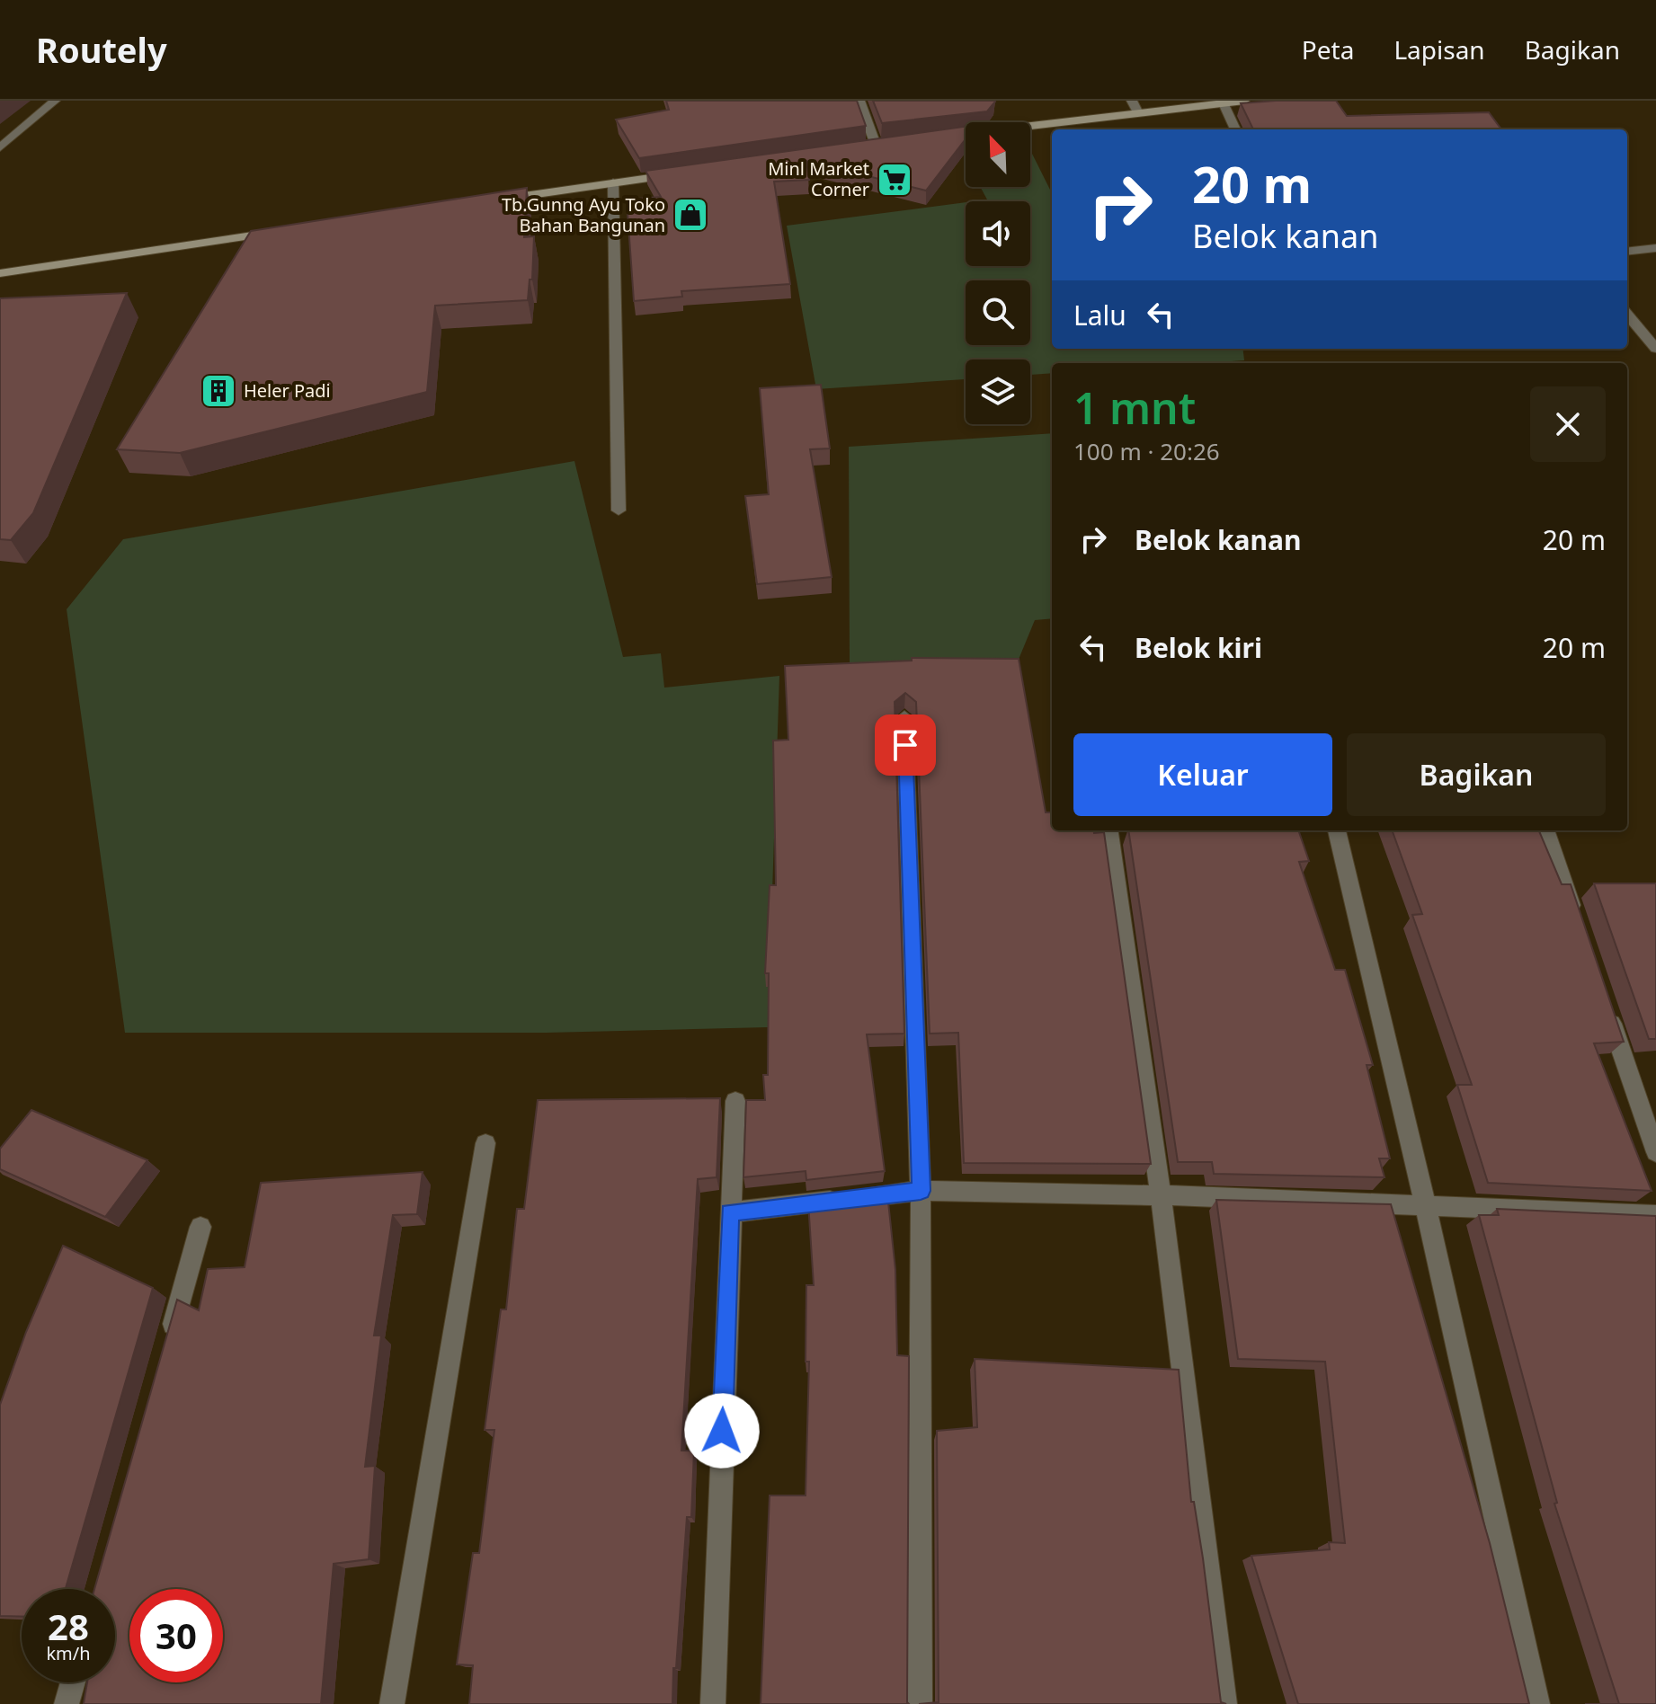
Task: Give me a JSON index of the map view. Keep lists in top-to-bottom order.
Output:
{
  "places": {
    "supermarket": ["Minl Market Corner"],
    "shop": ["Tb.Gunng Ayu Toko Bahan Bangunan"],
    "building": ["Heler Padi"]
  },
  "north": "top left",
  "page": {
    "header": "Routely",
    "nav": ["Peta", "Lapisan", "Bagikan"],
    "turn": ["20 m", "Belok kanan"],
    "then": "Lalu",
    "heading": ["1 mnt", "100 m · 20:26"],
    "list": [
      {
        "name": "Belok kanan",
        "value": "20 m"
      },
      {
        "name": "Belok kiri",
        "value": "20 m"
      }
    ],
    "buttons": ["Keluar", "Bagikan"],
    "speed": "28 km/h",
    "limit": "30"
  }
}
